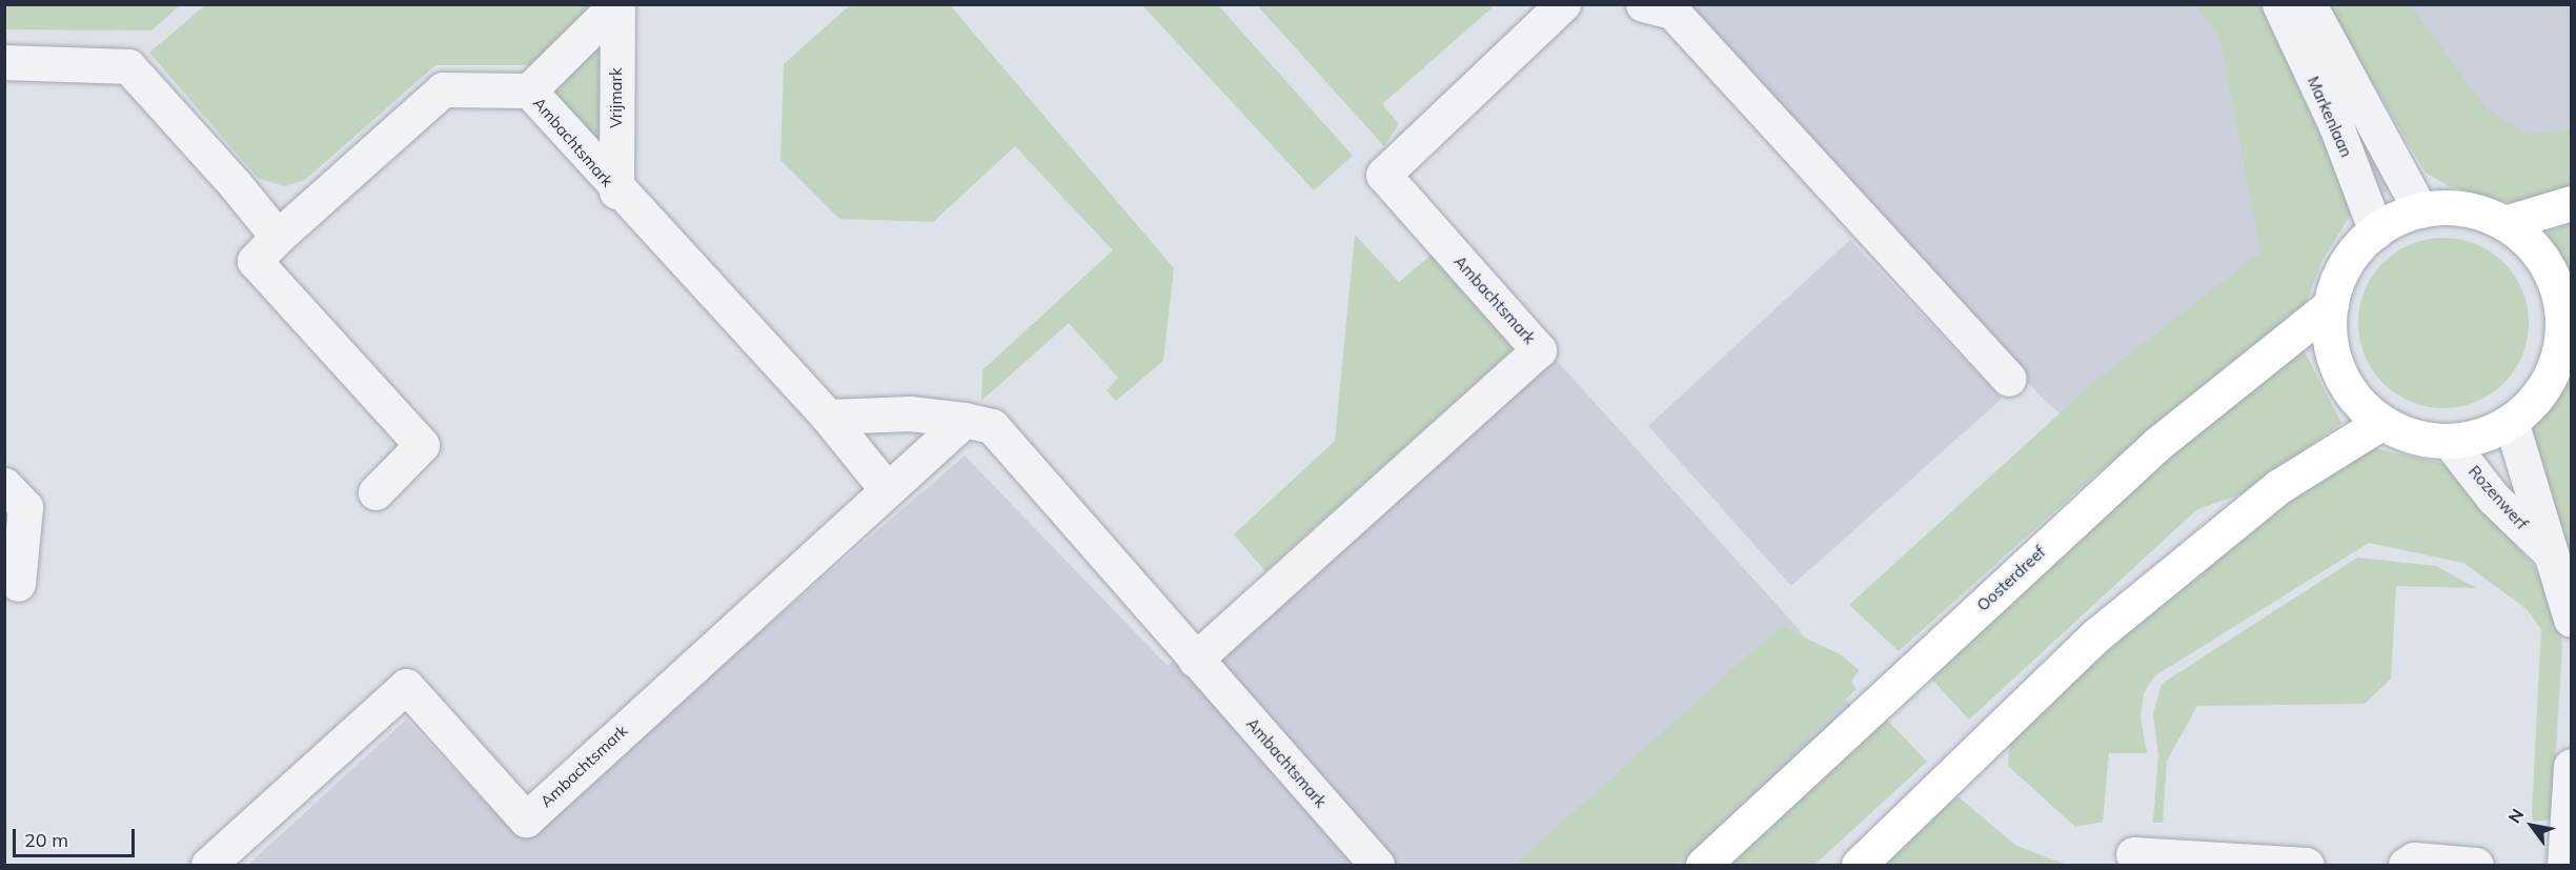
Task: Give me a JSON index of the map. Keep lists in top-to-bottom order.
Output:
{
  "streets": {
    "main road": ["Oosterdreef"],
    "street": [
      "Vrijmark",
      "Markenlaan",
      "Ambachtsmark",
      "Rozenwerf"
    ]
  },
  "crossings": [
    ["Vrijmark", "Ambachtsmark"]
  ],
  "scale_bar": "20 m",
  "north": "top left"
}
